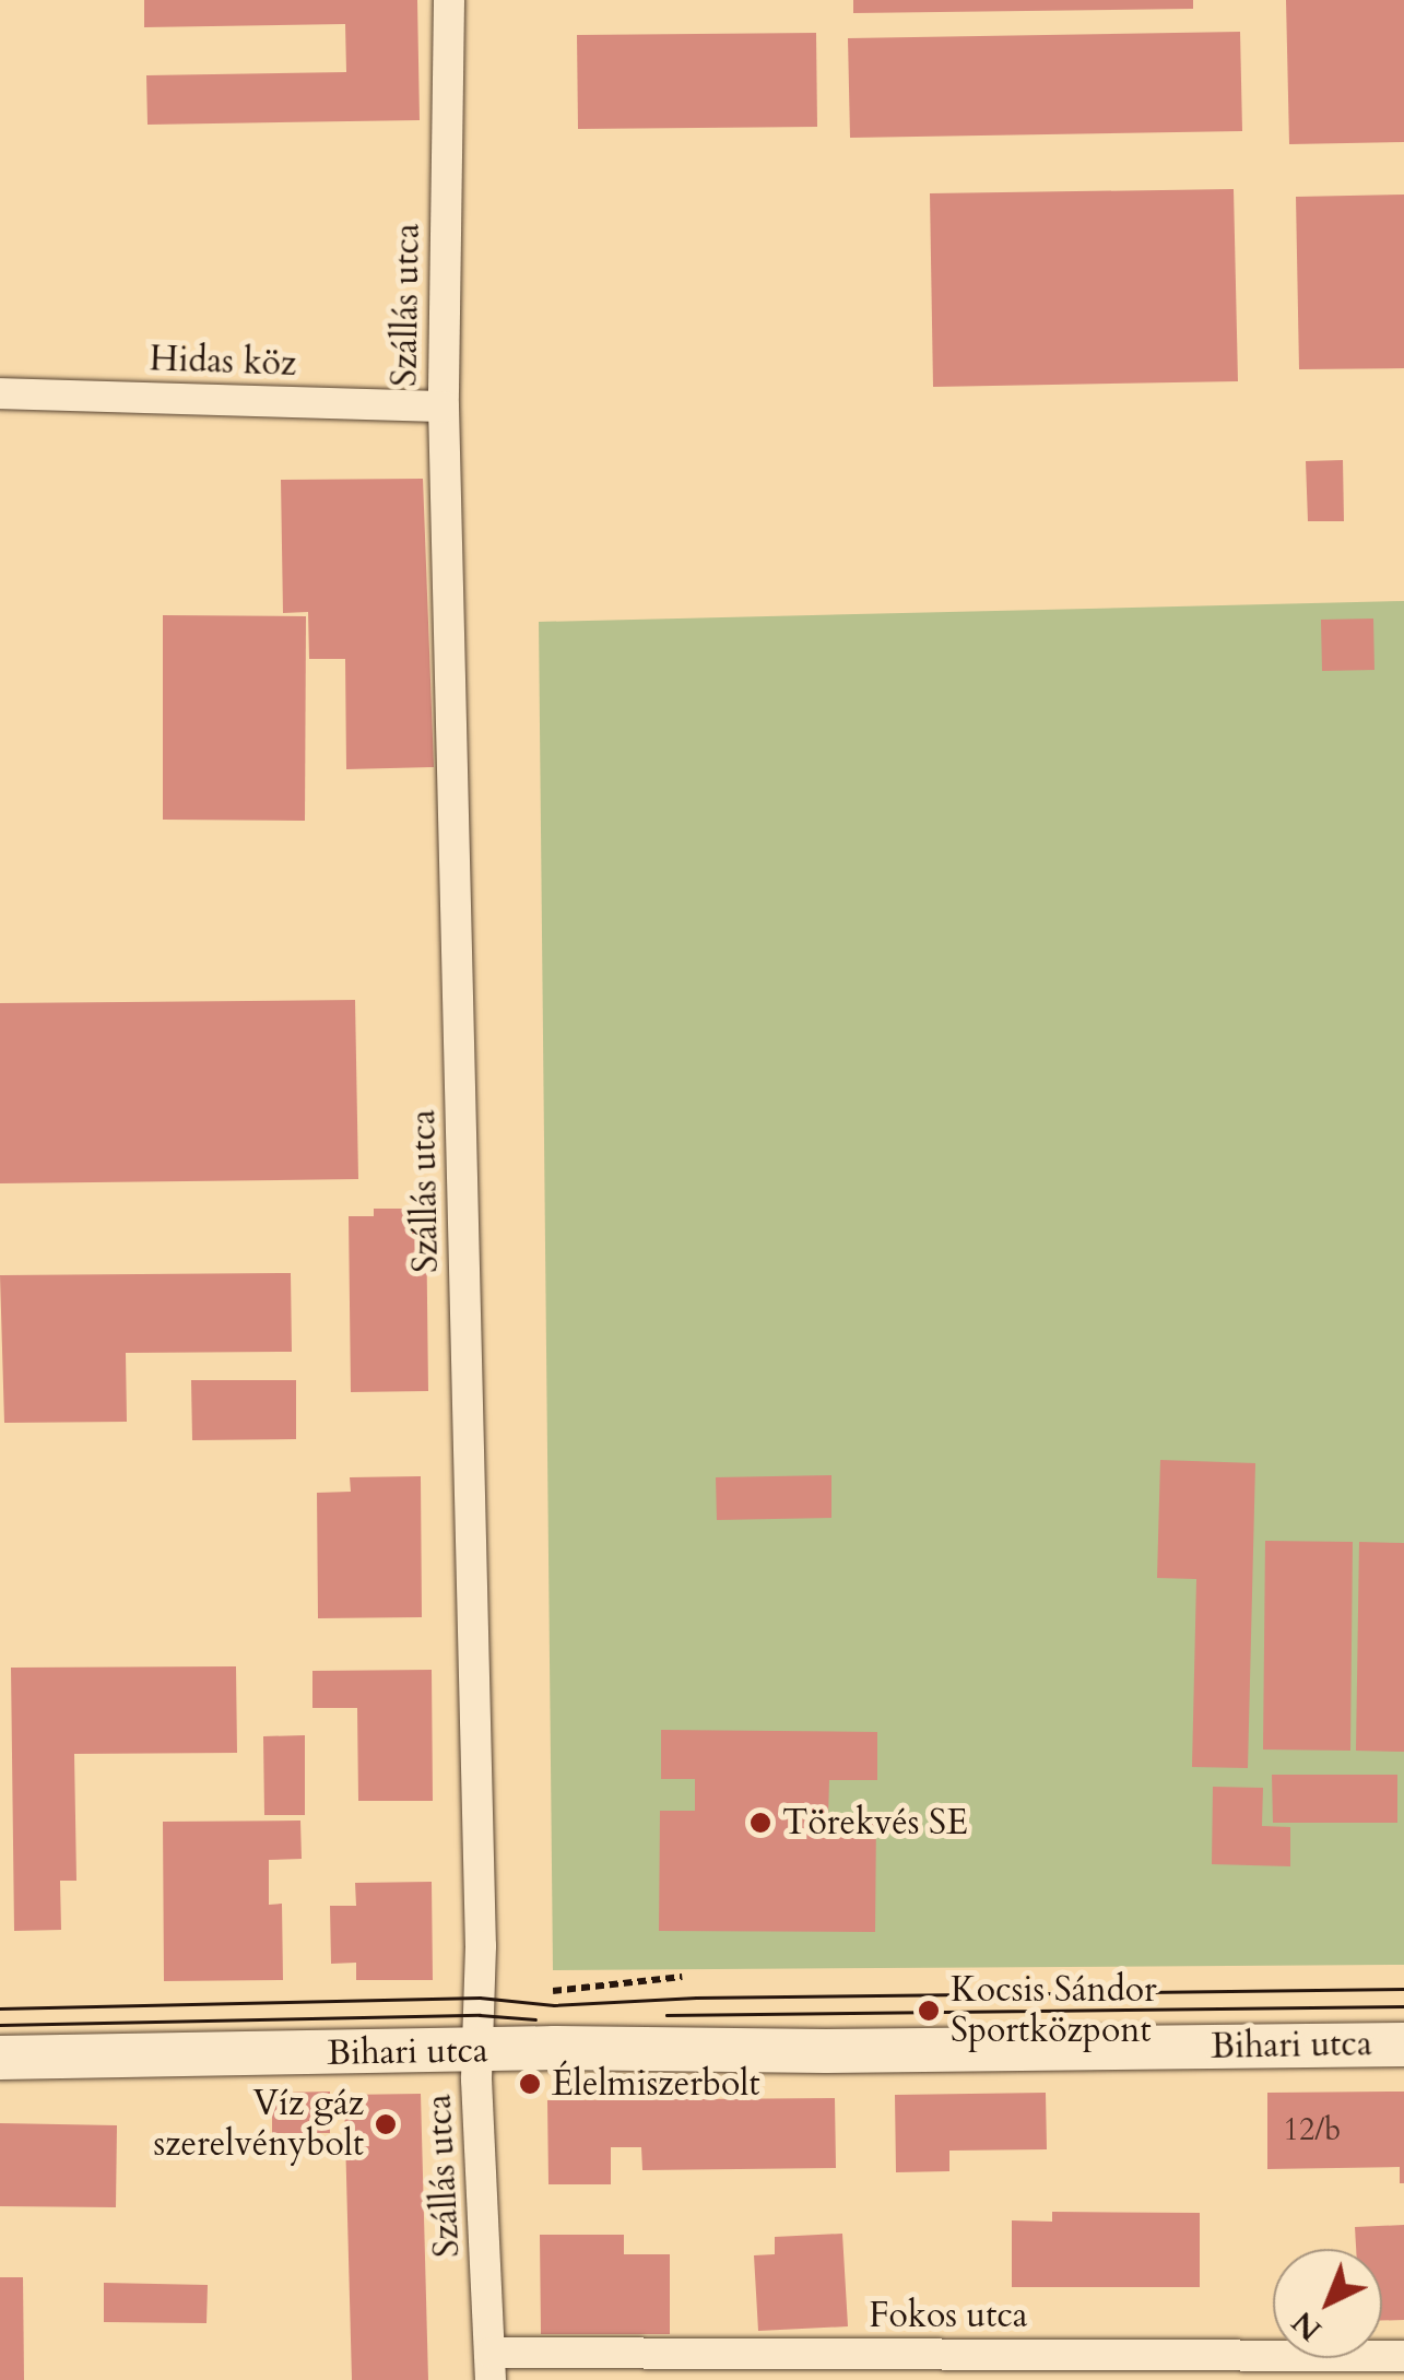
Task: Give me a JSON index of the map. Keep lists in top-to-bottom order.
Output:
{
  "streets": {
    "street": [
      "Szállás utca",
      "Hidas köz",
      "Bihari utca",
      "Fokos utca"
    ]
  },
  "crossings": [
    ["Szállás utca", "Hidas köz"],
    ["Szállás utca", "Bihari utca"],
    ["Szállás utca", "Fokos utca"]
  ],
  "places": [
    "Törekvés SE",
    "Kocsis Sándor Sportközpont",
    "Élelmiszerbolt",
    "Víz gáz szerelvénybolt"
  ],
  "house_numbers": ["12/b"],
  "north": "bottom left"
}
